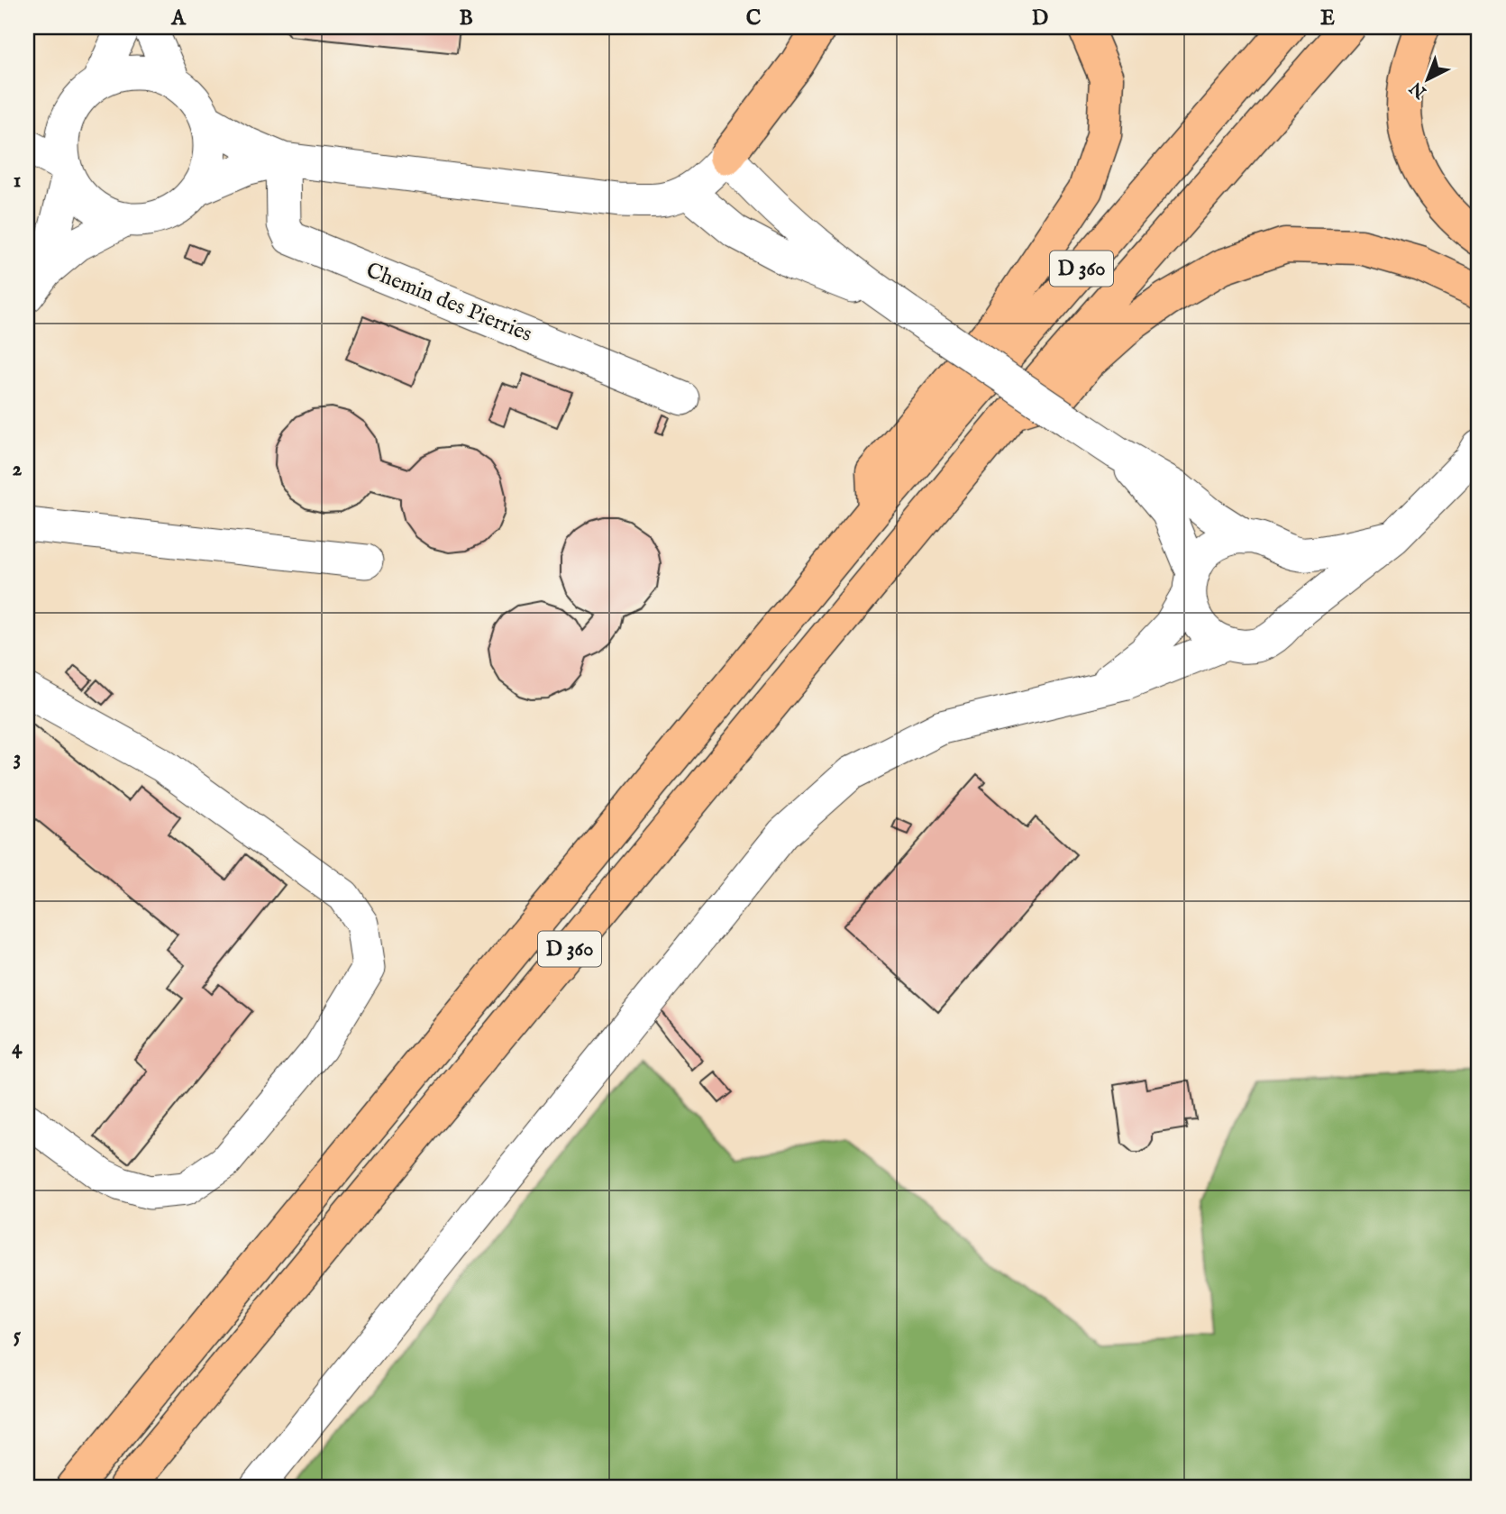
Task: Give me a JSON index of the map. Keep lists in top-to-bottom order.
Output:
{
  "streets": {
    "highway": ["D 360"],
    "street": ["Chemin des Pierries"]
  },
  "north": "bottom left",
  "grid": {
    "columns": [
      "A",
      "B",
      "C",
      "D",
      "E"
    ],
    "rows": [
      "1",
      "2",
      "3",
      "4",
      "5"
    ]
  }
}
